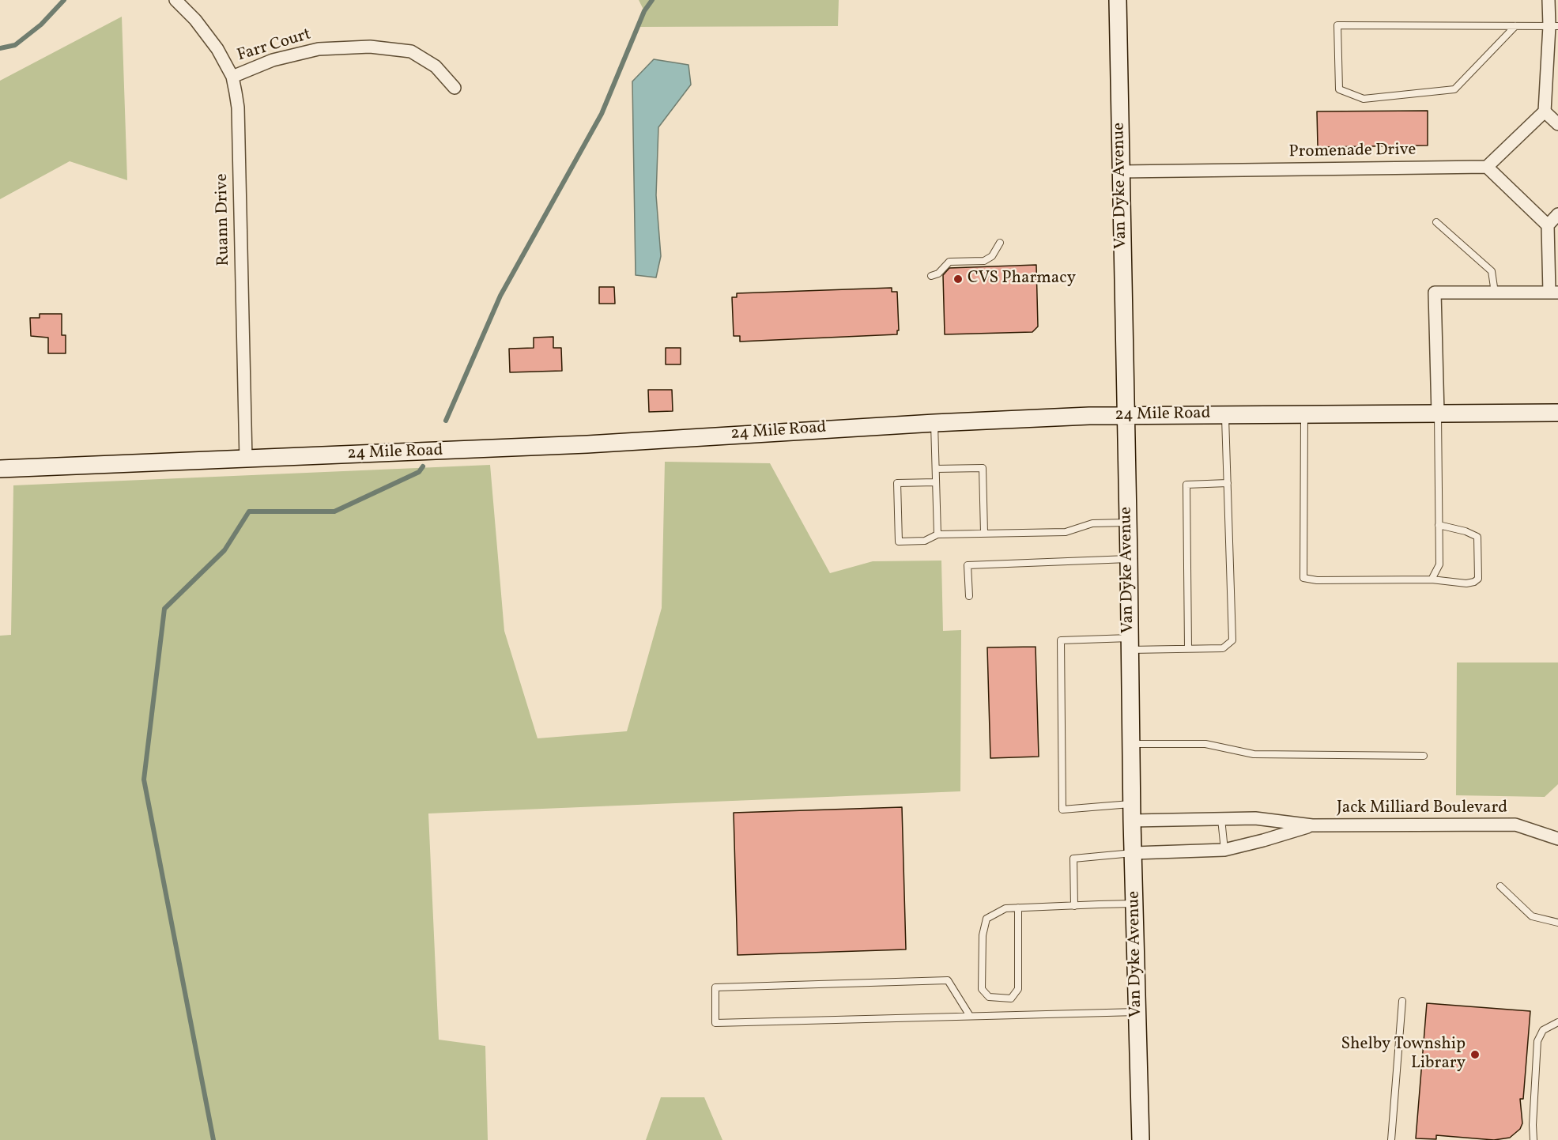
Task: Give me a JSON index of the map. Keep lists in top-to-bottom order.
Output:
{
  "streets": {
    "street": [
      "Farr Court",
      "Promenade Drive",
      "Van Dyke Avenue",
      "Ruann Drive",
      "24 Mile Road",
      "Jack Milliard Boulevard"
    ]
  },
  "crossings": [
    ["Farr Court", "Ruann Drive"],
    ["Promenade Drive", "Van Dyke Avenue"],
    ["Van Dyke Avenue", "24 Mile Road"],
    ["Van Dyke Avenue", "Jack Milliard Boulevard"],
    ["Ruann Drive", "24 Mile Road"]
  ],
  "places": ["CVS Pharmacy", "Shelby Township Library"]
}
